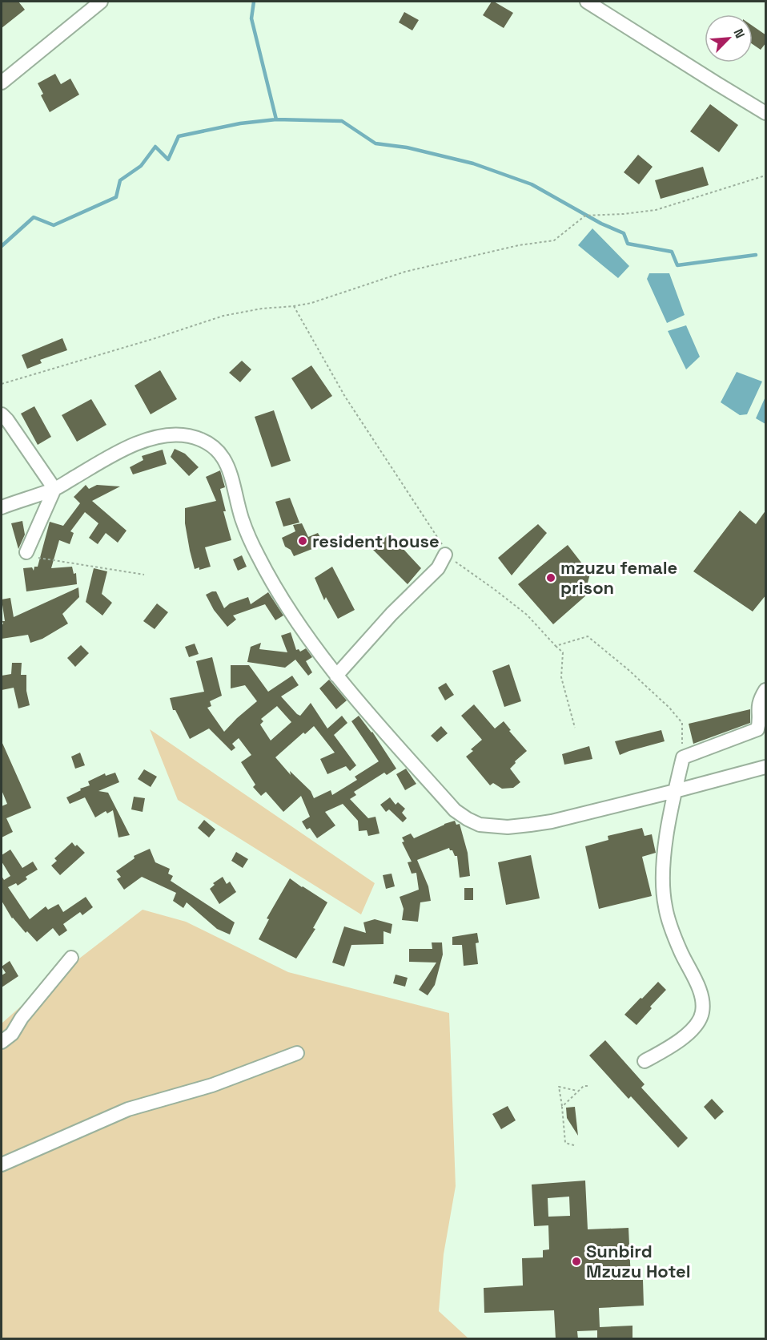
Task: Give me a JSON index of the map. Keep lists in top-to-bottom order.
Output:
{
  "places": ["resident house", "mzuzu female prison", "Sunbird Mzuzu Hotel"],
  "north": "top right"
}
